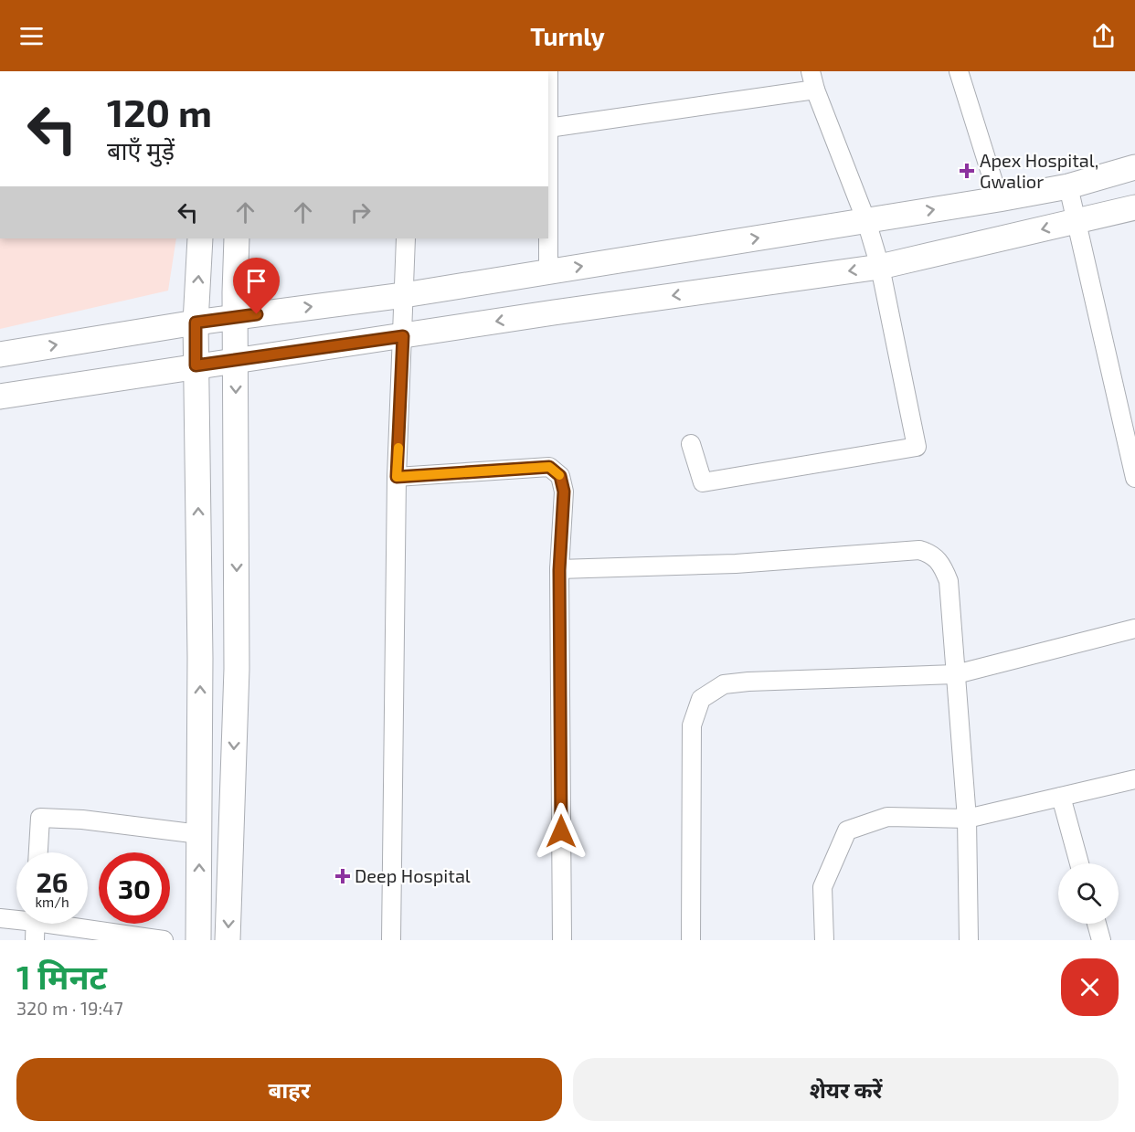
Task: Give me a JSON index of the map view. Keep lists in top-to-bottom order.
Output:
{
  "places": {
    "health": ["Apex Hospital, Gwalior", "Deep Hospital"]
  },
  "page": {
    "header": "Turnly",
    "turn": ["120 m", "बाएँ मुड़ें"],
    "speed": "26 km/h",
    "limit": "30",
    "heading": ["1 मिनट", "320 m · 19:47"],
    "buttons": ["बाहर", "शेयर करें"]
  }
}
